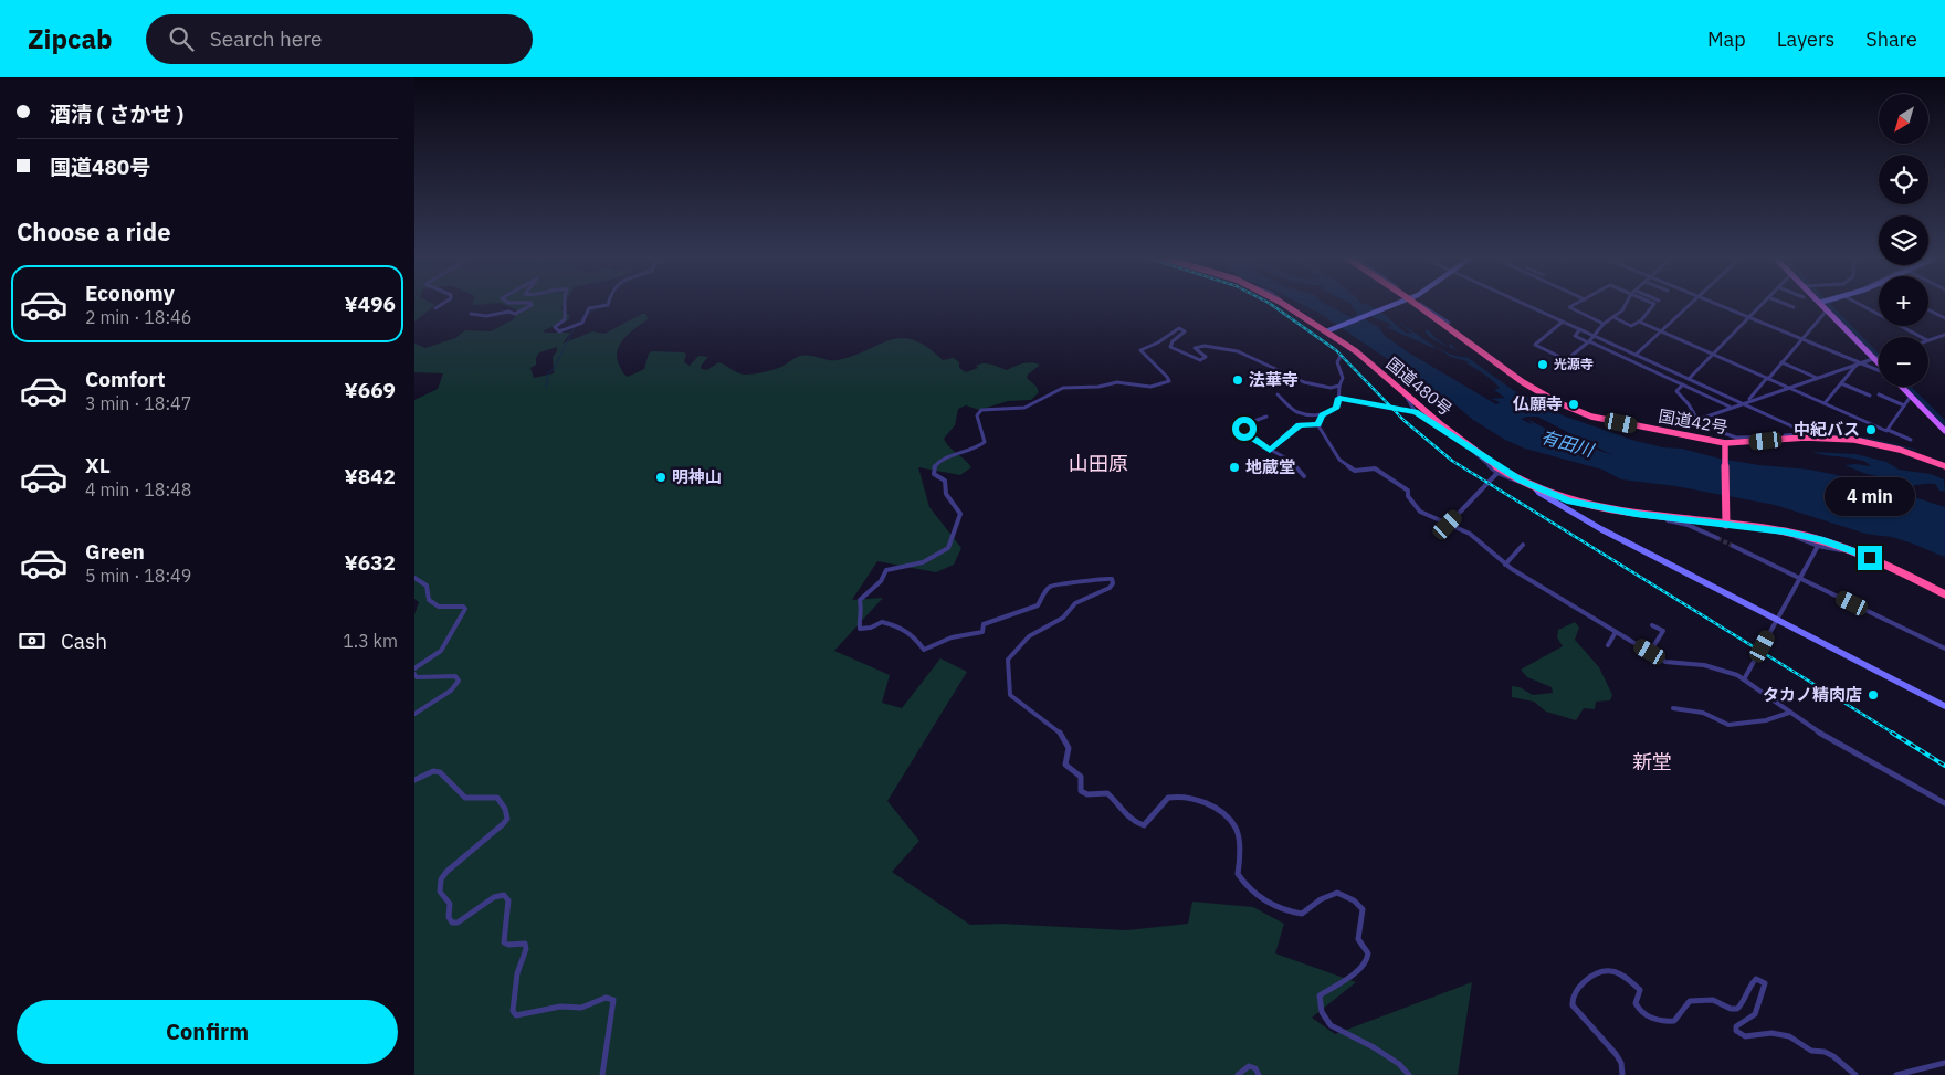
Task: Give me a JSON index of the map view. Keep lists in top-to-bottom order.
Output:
{
  "streets": {
    "highway": ["国道480号", "国道42号"]
  },
  "districts": ["山田原", "新堂"],
  "water": ["有田川"],
  "places": [
    "光源寺",
    "法華寺",
    "仏願寺",
    "中紀バス",
    "地蔵堂",
    "明神山",
    "タカノ精肉店"
  ],
  "north": "bottom left",
  "page": {
    "header": "Zipcab",
    "search": "Search here",
    "nav": ["Map", "Layers", "Share"],
    "banner": ["酒清 ( さかせ )", "国道480号"],
    "map_buttons": ["+", "−"],
    "heading": "Choose a ride",
    "list": [
      {
        "name": "Economy",
        "note": "2 min · 18:46",
        "value": "¥496"
      },
      {
        "name": "Comfort",
        "note": "3 min · 18:47",
        "value": "¥669"
      },
      {
        "name": "XL",
        "note": "4 min · 18:48",
        "value": "¥842"
      },
      {
        "name": "Green",
        "note": "5 min · 18:49",
        "value": "¥632"
      }
    ],
    "bubble": "4 min",
    "pay": ["Cash", "1.3 km"],
    "buttons": "Confirm"
  }
}
